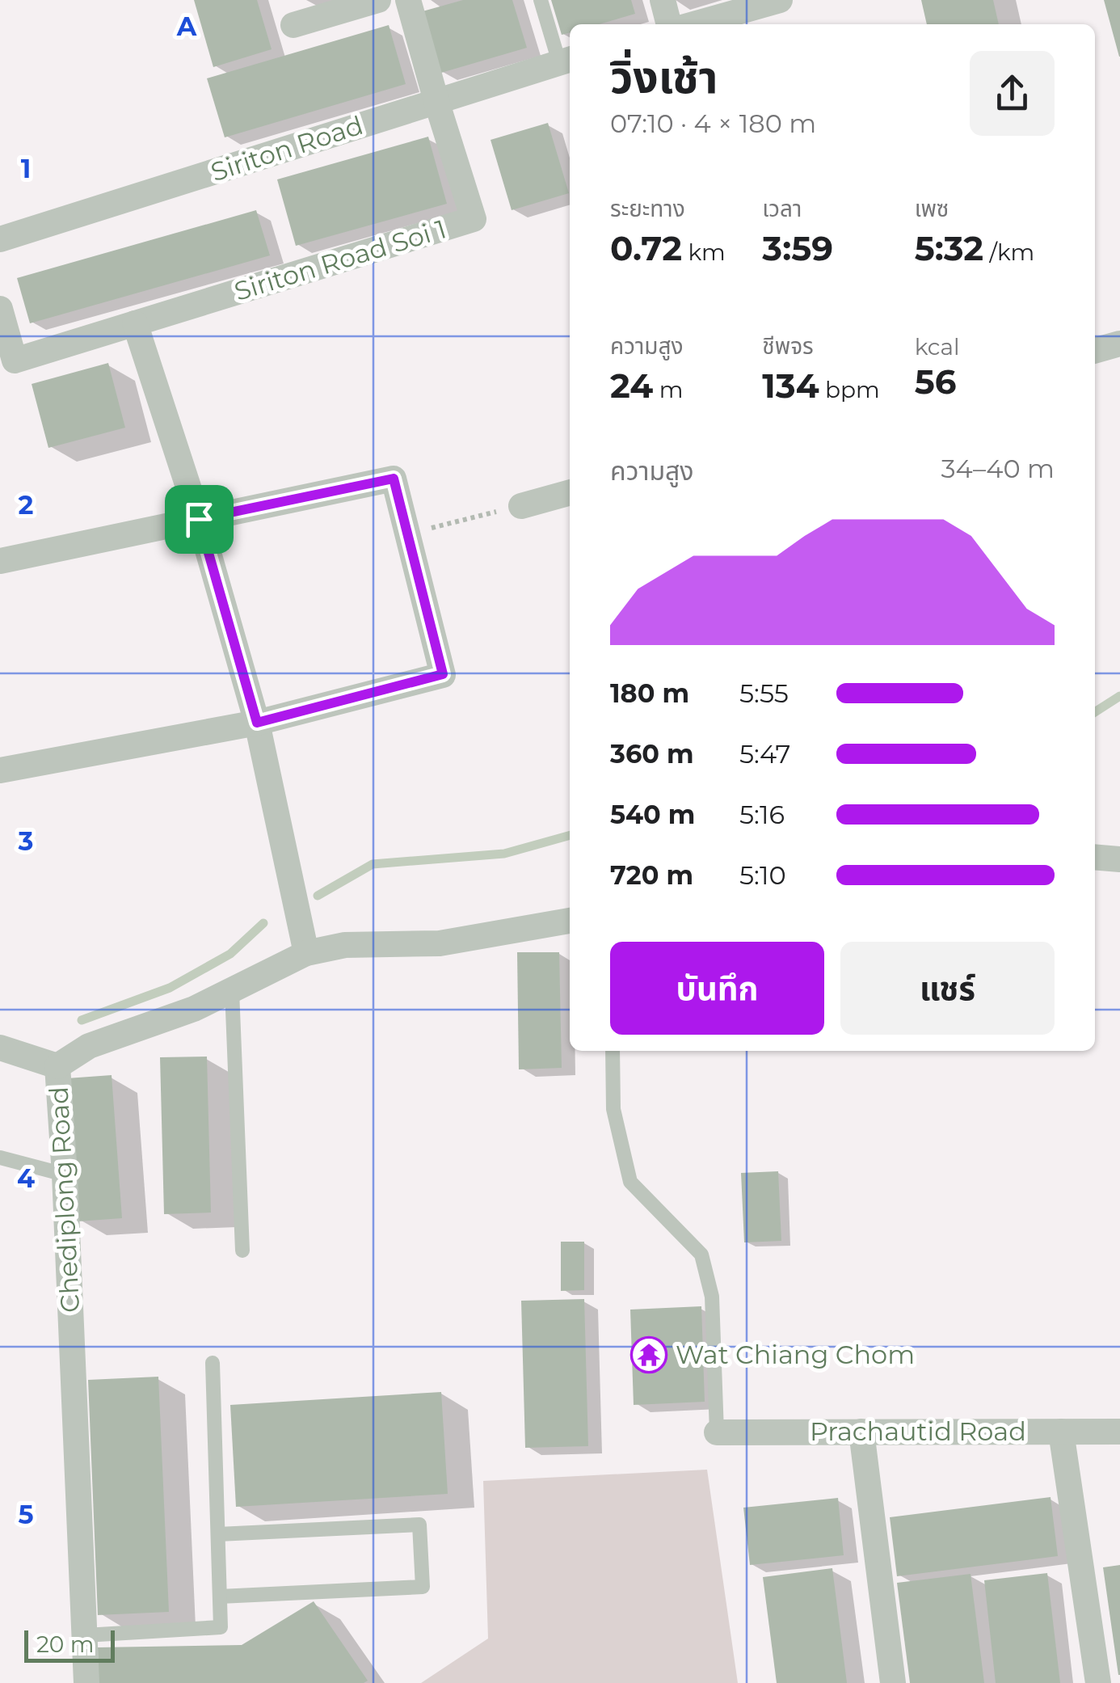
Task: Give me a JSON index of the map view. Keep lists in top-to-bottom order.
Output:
{
  "streets": {
    "street": [
      "Siriton Road",
      "Siriton Road Soi 1",
      "Chediplong Road",
      "Prachautid Road"
    ]
  },
  "crossings": [
    ["Siriton Road", "Siriton Road Soi 1"]
  ],
  "places": {
    "temple": ["Wat Chiang Chom"]
  },
  "scale_bar": "20 m",
  "page": {
    "heading": ["วิ่งเช้า", "07:10 · 4 × 180 m"],
    "stats": [
      ["ระยะทาง", "0.72 km"],
      ["เวลา", "3:59"],
      ["เพซ", "5:32 /km"],
      ["ความสูง", "24 m"],
      ["ชีพจร", "134 bpm"],
      ["kcal", "56"]
    ],
    "chart": ["ความสูง", "34–40 m"],
    "list": [
      {
        "name": "180 m",
        "note": "5:55"
      },
      {
        "name": "360 m",
        "note": "5:47"
      },
      {
        "name": "540 m",
        "note": "5:16"
      },
      {
        "name": "720 m",
        "note": "5:10"
      }
    ],
    "buttons": ["บันทึก", "แชร์"],
    "scale": "20 m"
  },
  "grid": {
    "columns": ["A"],
    "rows": [
      "1",
      "2",
      "3",
      "4",
      "5"
    ]
  }
}
